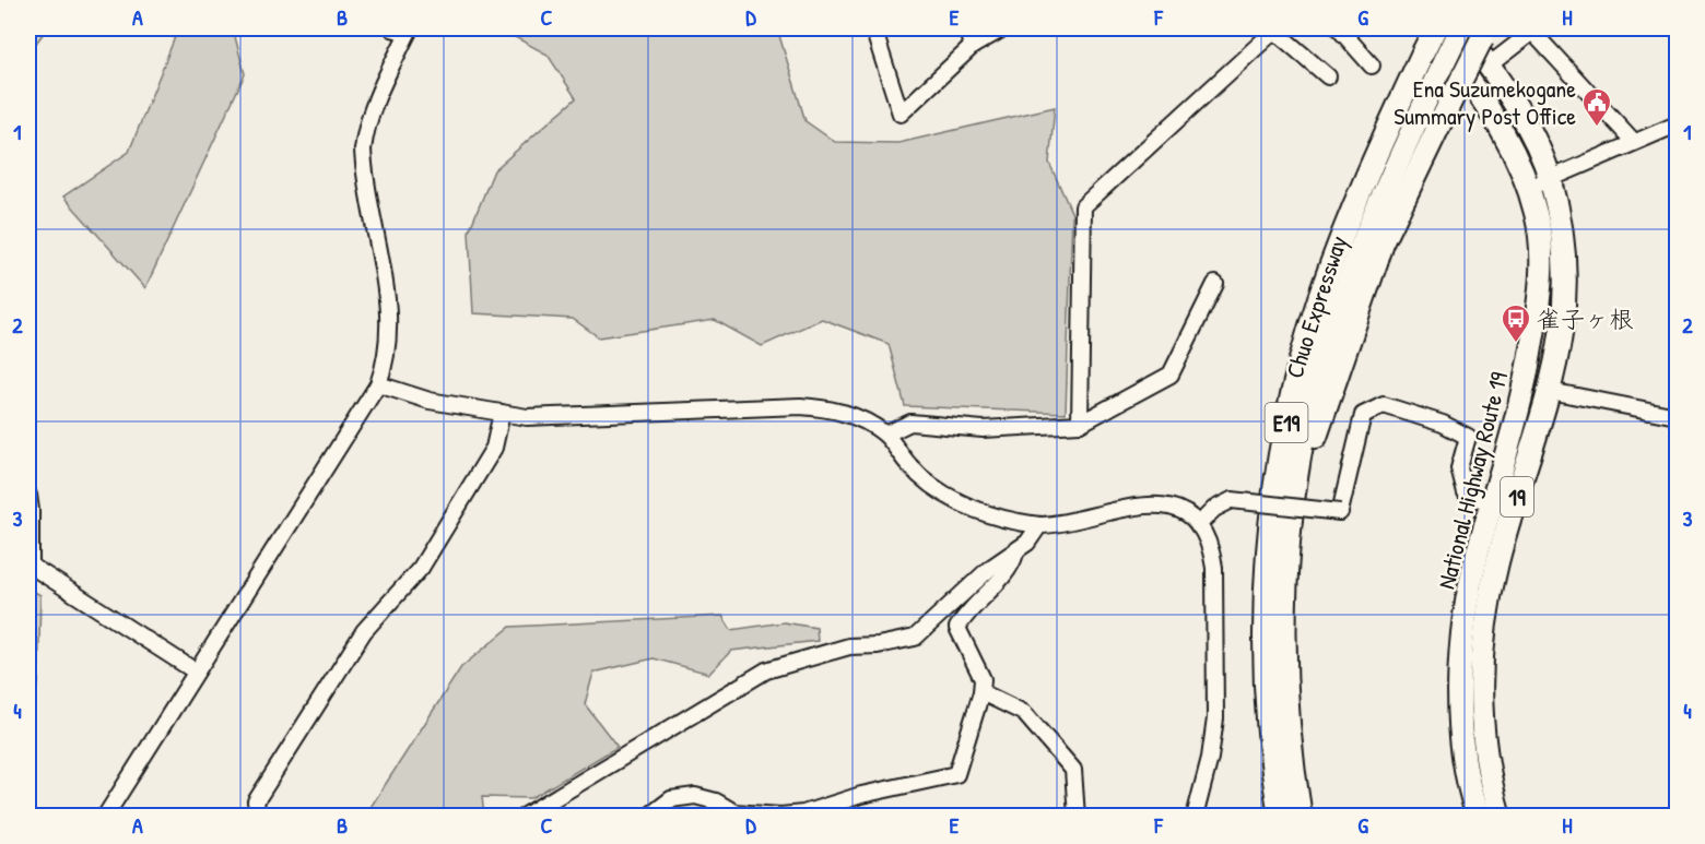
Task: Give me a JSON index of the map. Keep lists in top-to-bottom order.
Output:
{
  "streets": {
    "highway": [
      "Chuo Expressway",
      "E19",
      "National Highway Route 19",
      "19"
    ]
  },
  "crossings": [
    ["Chuo Expressway", "National Highway Route 19"]
  ],
  "places": {
    "public building": ["Ena Suzumekogane Summary Post Office"],
    "bus stop": ["雀子ヶ根"]
  },
  "grid": {
    "columns": [
      "A",
      "B",
      "C",
      "D",
      "E",
      "F",
      "G",
      "H"
    ],
    "rows": [
      "1",
      "2",
      "3",
      "4"
    ]
  }
}
